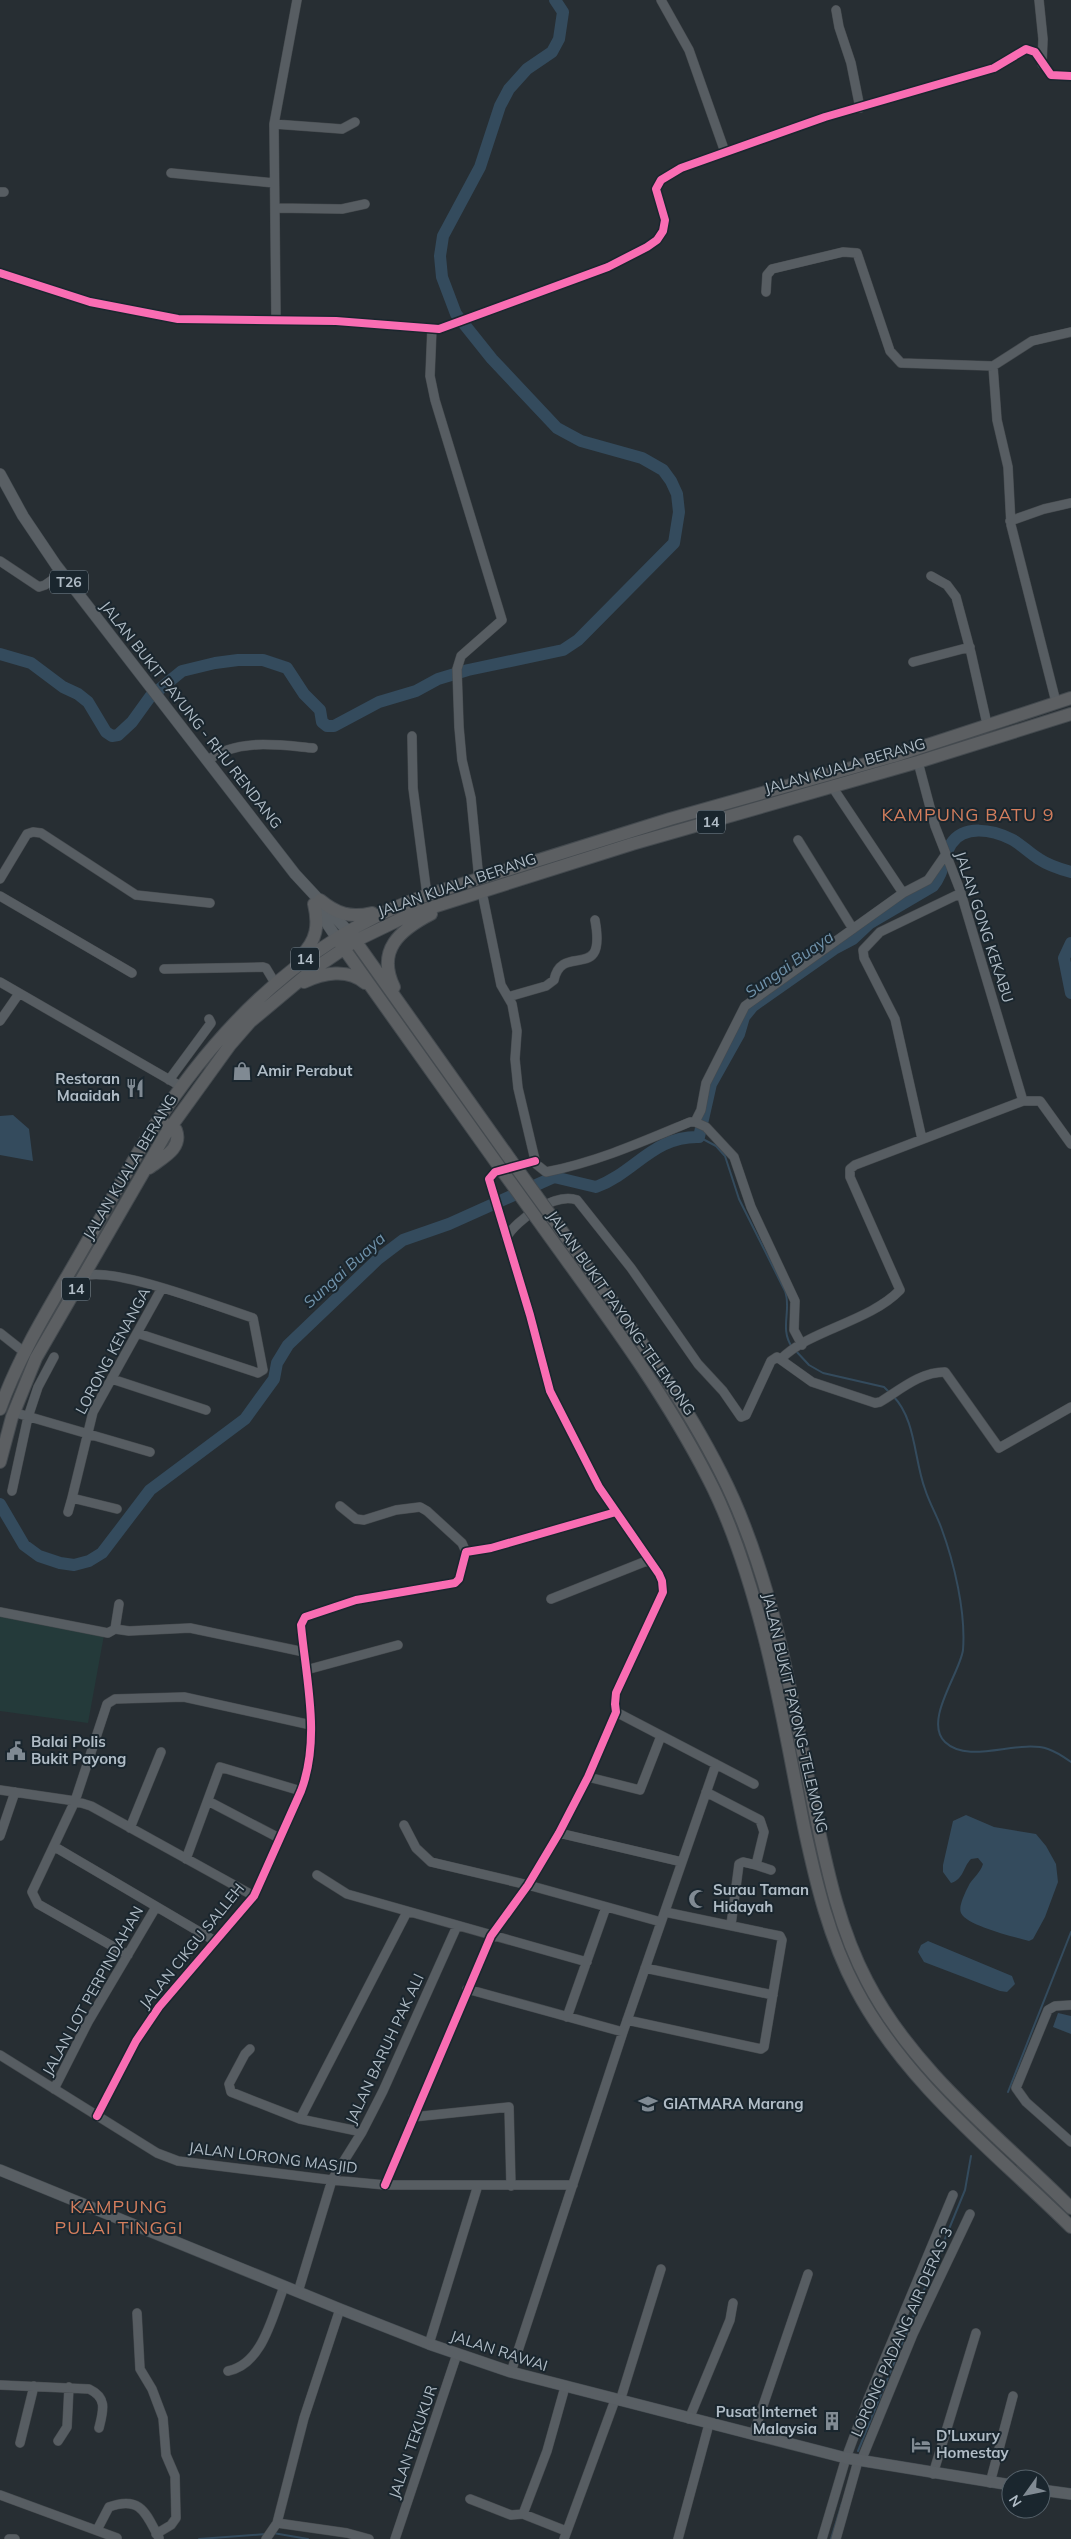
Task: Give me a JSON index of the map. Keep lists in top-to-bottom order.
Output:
{
  "streets": {
    "highway": ["JALAN KUALA BERANG", "14", "JALAN BUKIT PAYONG-TELEMONG"],
    "main road": ["T26", "JALAN BUKIT PAYUNG - RHU RENDANG", "JALAN RAWAI"],
    "street": [
      "JALAN GONG KEKABU",
      "LORONG KENANGA",
      "JALAN CIKGU SALLEH",
      "JALAN LOT PERPINDAHAN",
      "JALAN BARUH PAK ALI",
      "JALAN LORONG MASJID",
      "LORONG PADANG AIR DERAS 3",
      "JALAN TEKUKUR"
    ]
  },
  "crossings": [
    ["JALAN BUKIT PAYUNG - RHU RENDANG", "JALAN KUALA BERANG"],
    ["JALAN BUKIT PAYUNG - RHU RENDANG", "JALAN BUKIT PAYONG-TELEMONG"],
    ["JALAN KUALA BERANG", "JALAN GONG KEKABU"],
    ["JALAN KUALA BERANG", "JALAN BUKIT PAYONG-TELEMONG"],
    ["JALAN CIKGU SALLEH", "JALAN LORONG MASJID"],
    ["JALAN LOT PERPINDAHAN", "JALAN LORONG MASJID"],
    ["JALAN BARUH PAK ALI", "JALAN LORONG MASJID"],
    ["JALAN BARUH PAK ALI", "JALAN RAWAI"],
    ["LORONG PADANG AIR DERAS 3", "JALAN RAWAI"],
    ["JALAN RAWAI", "JALAN TEKUKUR"]
  ],
  "districts": ["KAMPUNG BATU 9", "KAMPUNG PULAI TINGGI"],
  "water": ["Sungai Buaya"],
  "places": {
    "shop": ["Amir Perabut"],
    "restaurant": ["Restoran Maaidah"],
    "public building": ["Balai Polis Bukit Payong"],
    "mosque": ["Surau Taman Hidayah"],
    "school or university": ["GIATMARA Marang"],
    "building": ["Pusat Internet Malaysia"],
    "hotel": ["D'Luxury Homestay"]
  },
  "north": "bottom left"
}
